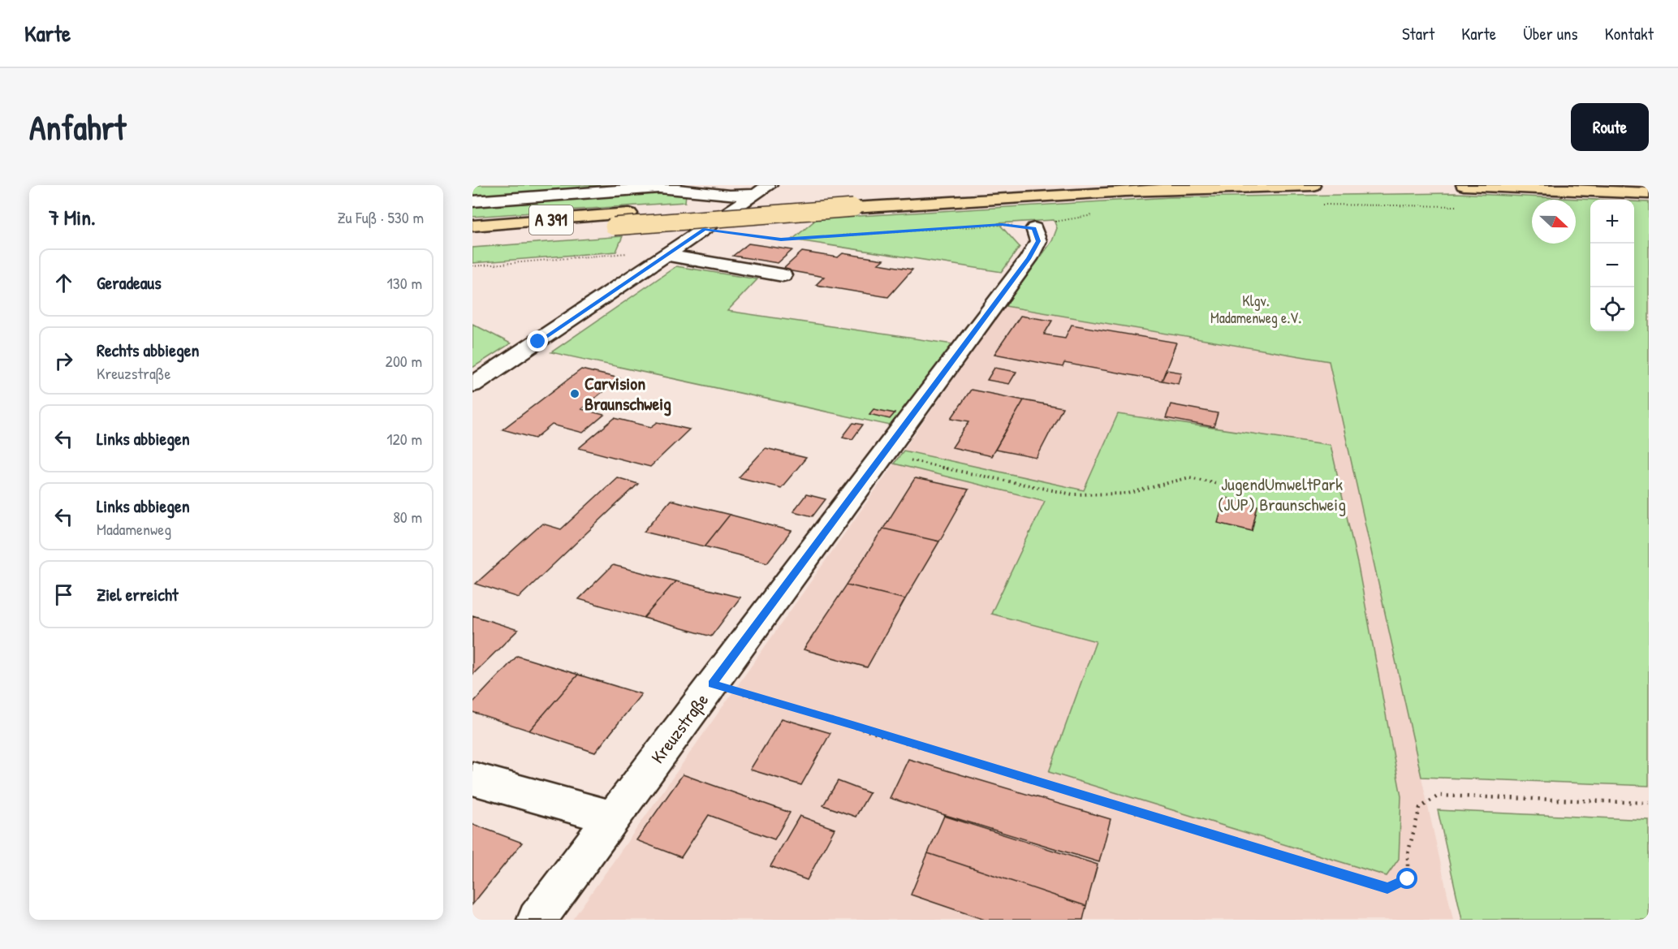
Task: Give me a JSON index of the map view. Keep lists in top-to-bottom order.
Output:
{
  "streets": {
    "highway": ["A 391"],
    "street": ["Kreuzstraße"]
  },
  "parks": ["Klgv. Madamenweg e.V.", "JugendUmweltPark (JUP) Braunschweig"],
  "places": ["Carvision Braunschweig"],
  "north": "right",
  "page": {
    "header": "Karte",
    "nav": [
      "Start",
      "Karte",
      "Über uns",
      "Kontakt"
    ],
    "buttons": "Route",
    "title": "Anfahrt",
    "heading": ["7 Min.", "Zu Fuß · 530 m"],
    "map_buttons": ["+", "−"],
    "list": [
      ["Geradeaus", "130 m"],
      ["Rechts abbiegen", "Kreuzstraße", "200 m"],
      ["Links abbiegen", "120 m"],
      ["Links abbiegen", "Madamenweg", "80 m"],
      "Ziel erreicht"
    ]
  }
}
